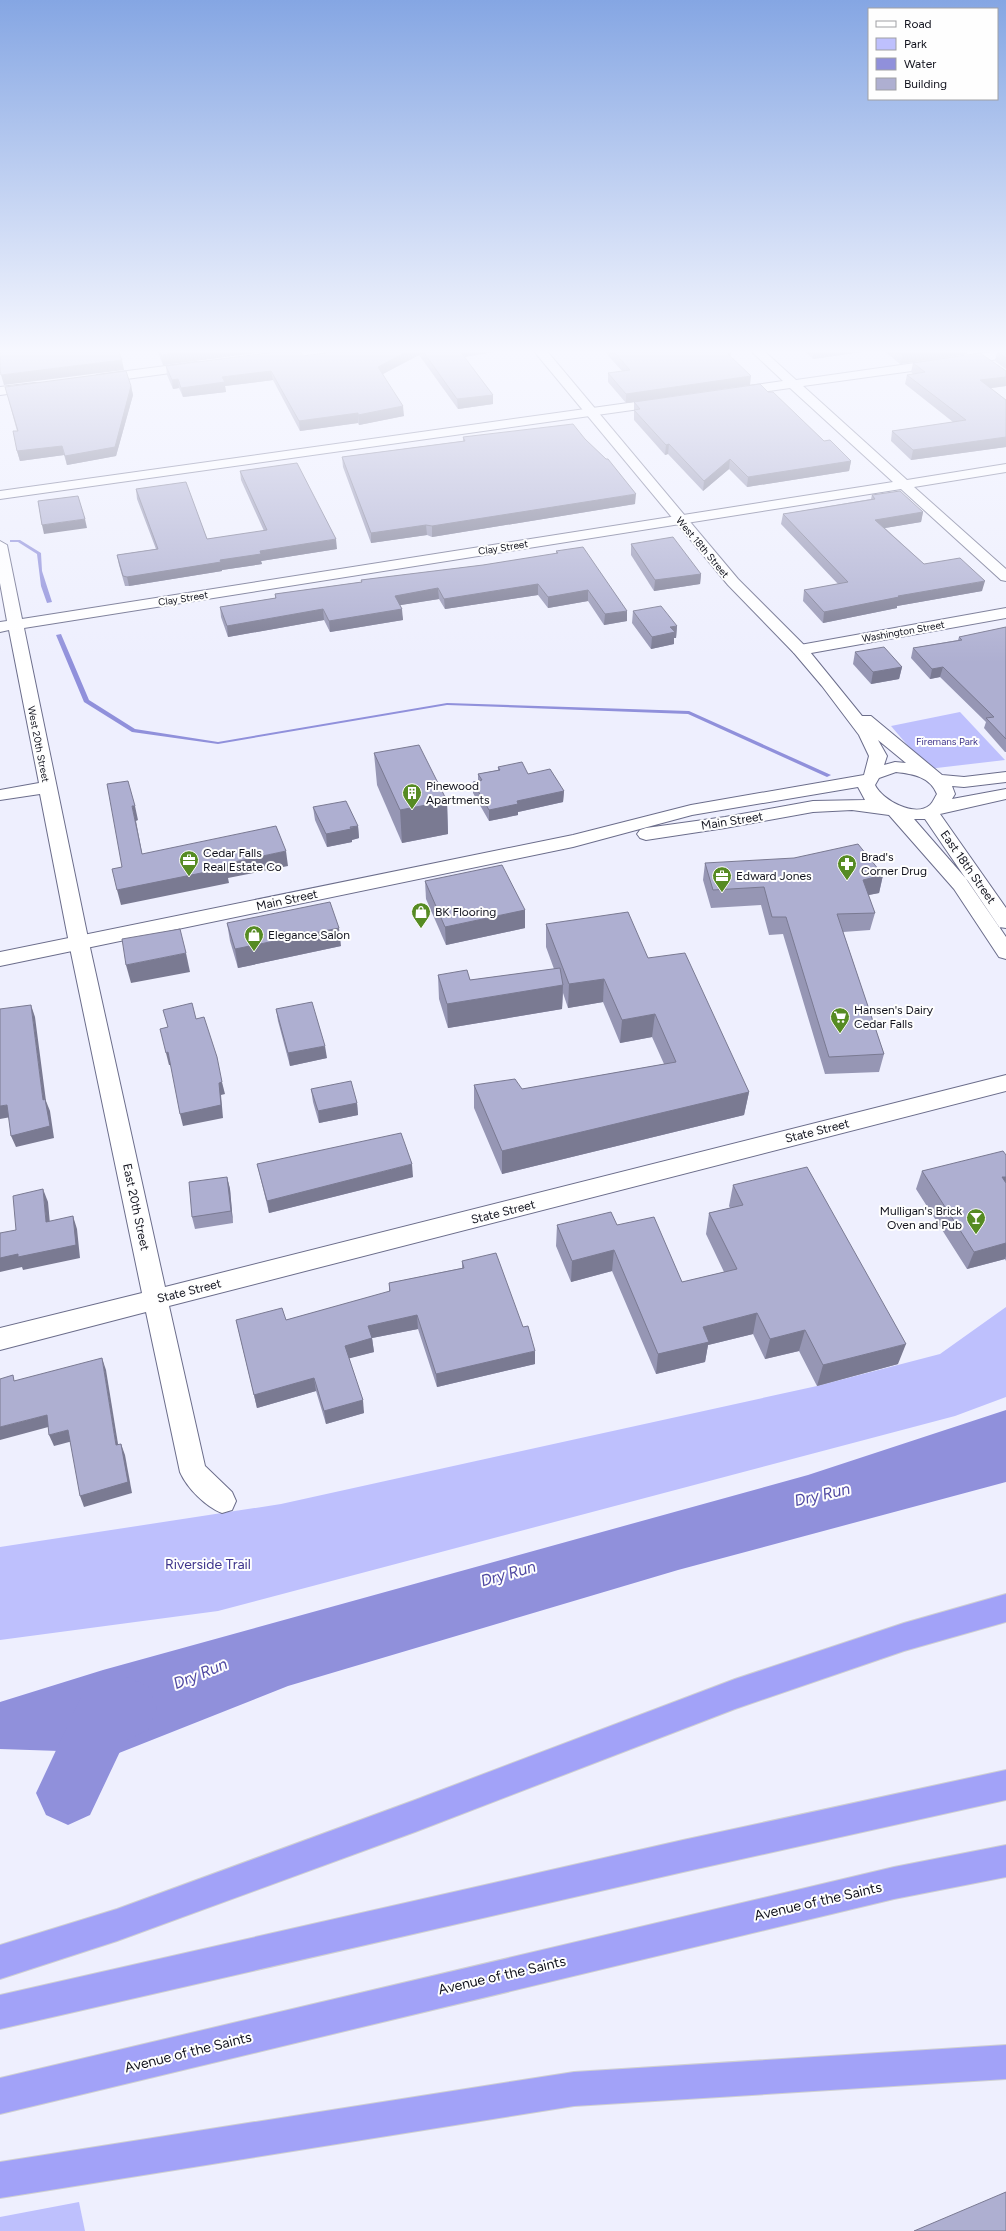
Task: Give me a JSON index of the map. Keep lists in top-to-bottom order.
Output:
{
  "streets": {
    "highway": ["Avenue of the Saints"],
    "street": [
      "Clay Street",
      "West 18th Street",
      "Washington Street",
      "West 20th Street",
      "Main Street",
      "East 18th Street",
      "State Street",
      "East 20th Street"
    ]
  },
  "crossings": [
    ["Clay Street", "West 18th Street"],
    ["Clay Street", "West 20th Street"],
    ["West 18th Street", "Washington Street"],
    ["West 18th Street", "Main Street"],
    ["West 18th Street", "East 18th Street"],
    ["West 20th Street", "Main Street"],
    ["West 20th Street", "East 20th Street"],
    ["Main Street", "East 18th Street"],
    ["Main Street", "East 20th Street"],
    ["State Street", "East 20th Street"]
  ],
  "water": ["Dry Run"],
  "parks": ["Firemans Park", "Riverside Trail"],
  "places": {
    "building": ["Pinewood Apartments"],
    "office": ["Cedar Falls Real Estate Co", "Edward Jones"],
    "pharmacy": ["Brad's Corner Drug"],
    "shop": ["BK Flooring", "Elegance Salon"],
    "supermarket": ["Hansen's Dairy Cedar Falls"],
    "bar": ["Mulligan's Brick Oven and Pub"]
  },
  "legend": [
    "Road",
    "Park",
    "Water",
    "Building"
  ]
}
